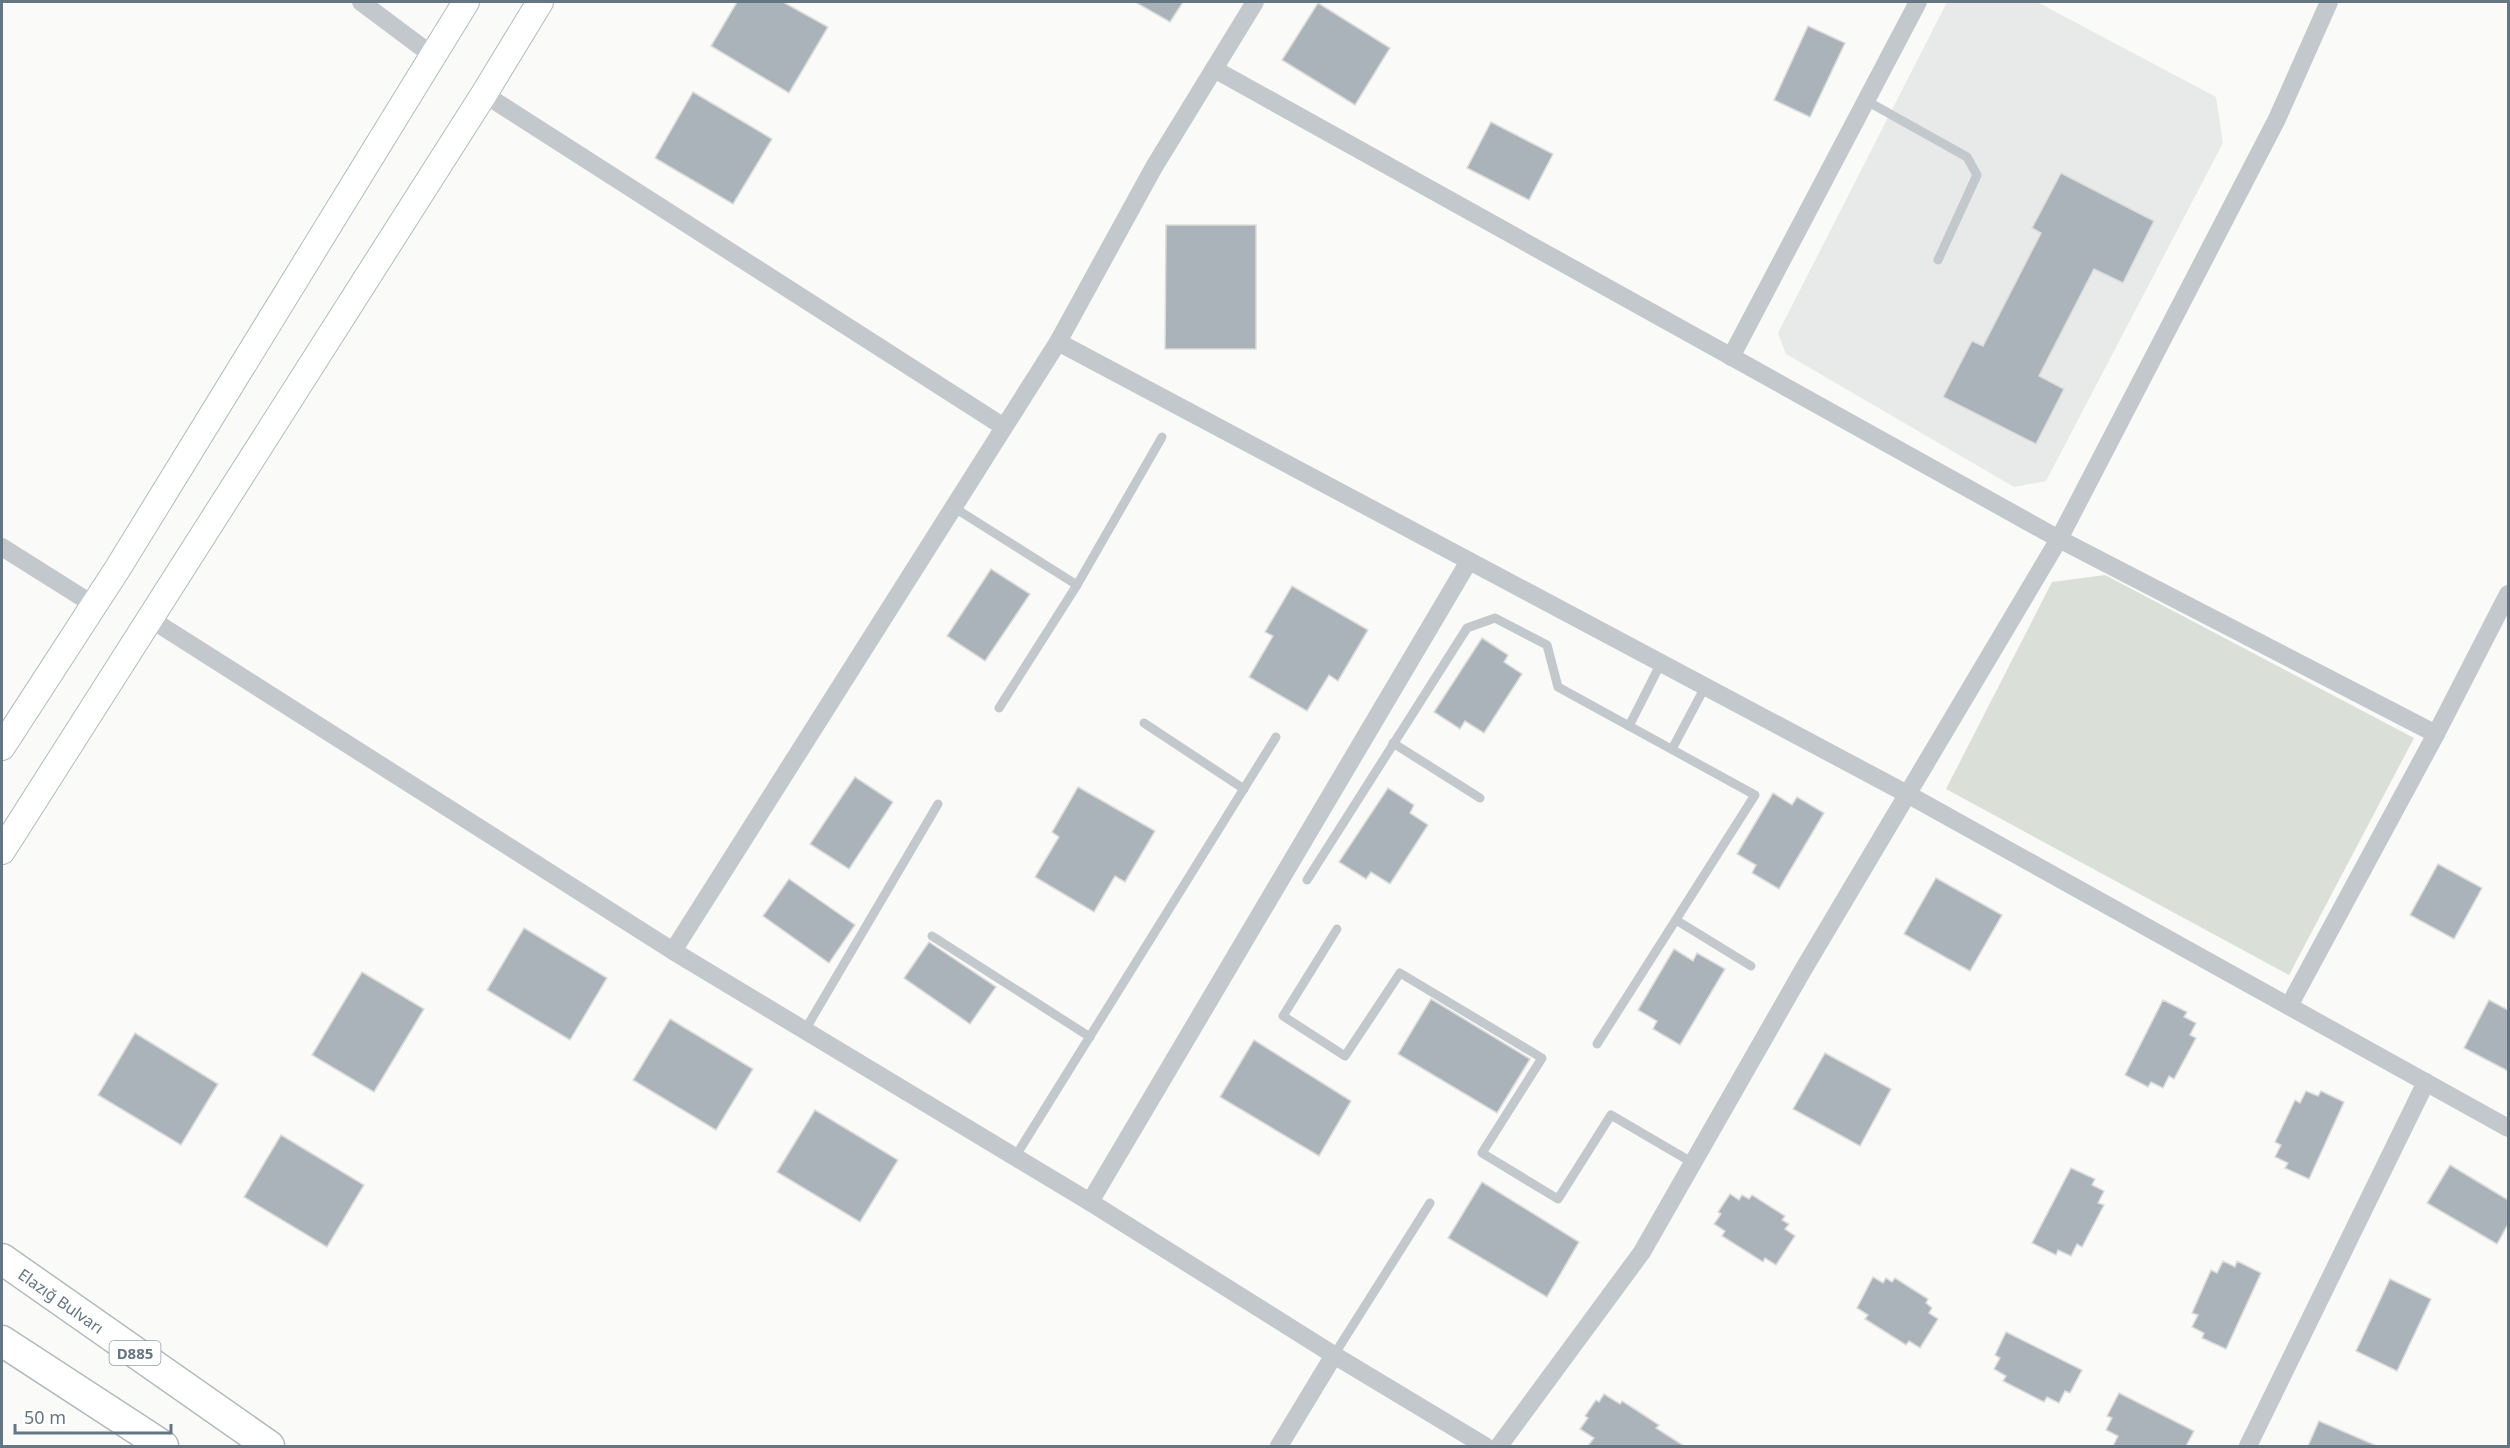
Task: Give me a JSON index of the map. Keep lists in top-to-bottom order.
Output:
{
  "streets": {
    "highway": ["Elazığ Bulvarı", "D885"]
  },
  "scale_bar": "50 m"
}
